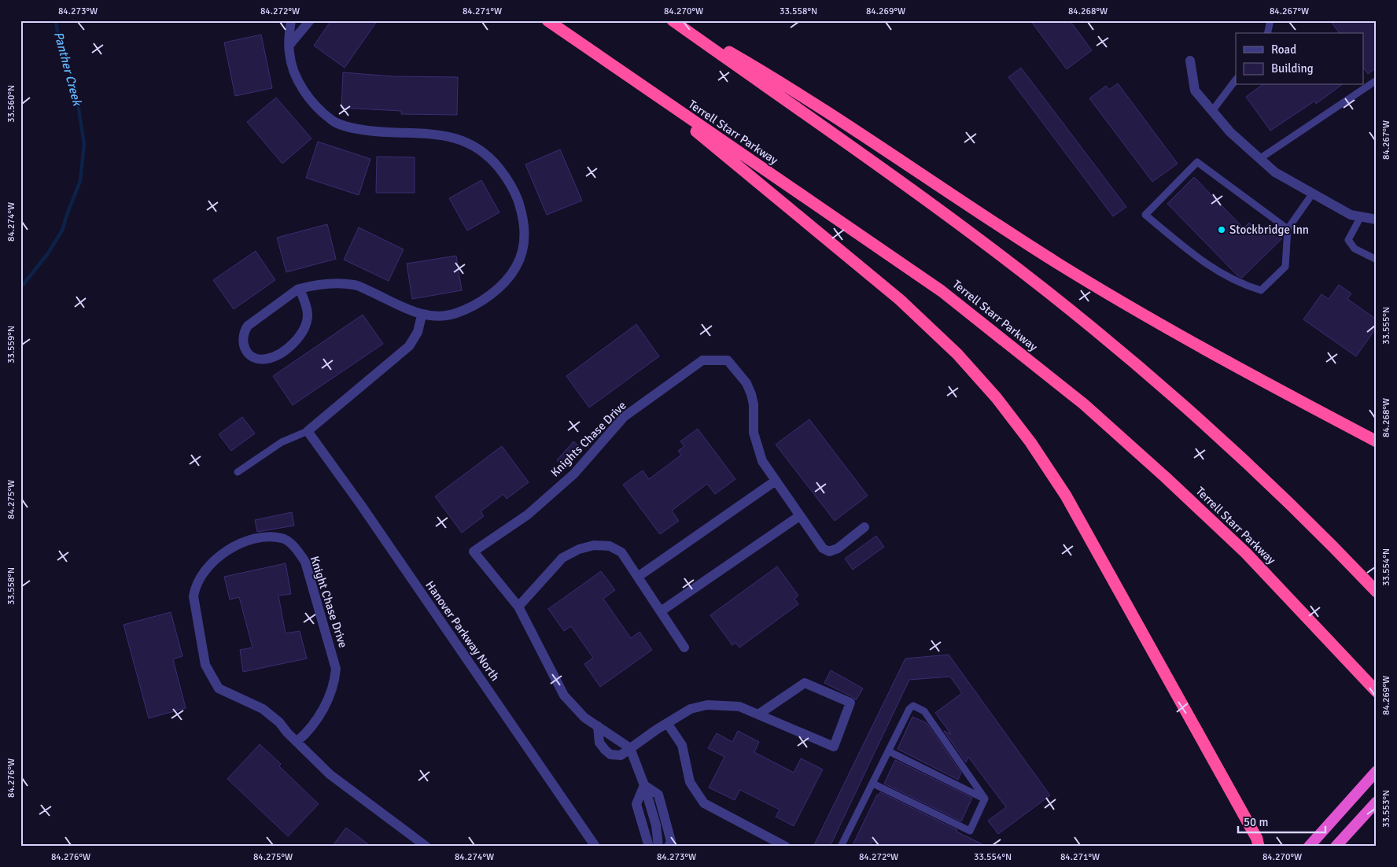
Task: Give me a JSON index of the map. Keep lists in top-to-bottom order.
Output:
{
  "streets": {
    "highway": ["Terrell Starr Parkway"],
    "street": ["Knights Chase Drive", "Knight Chase Drive", "Hanover Parkway North"]
  },
  "water": ["Panther Creek"],
  "places": ["Stockbridge Inn"],
  "legend": ["Road", "Building"],
  "scale_bar": "50 m",
  "coordinates": [
    "84.273°W",
    "84.272°W",
    "84.271°W",
    "84.270°W",
    "33.558°N",
    "84.269°W",
    "84.268°W",
    "84.267°W",
    "33.560°N",
    "84.274°W",
    "33.555°N",
    "33.559°N",
    "84.275°W",
    "33.554°N",
    "84.276°W",
    "33.553°N"
  ]
}
